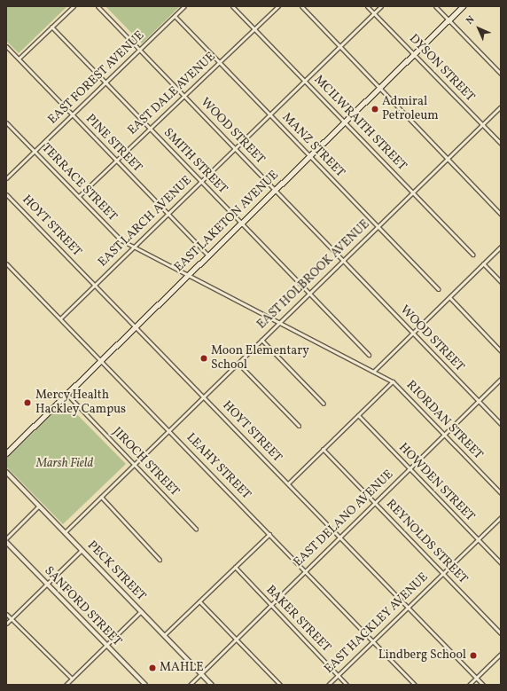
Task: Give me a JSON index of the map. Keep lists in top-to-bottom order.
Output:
{
  "streets": {
    "main road": ["EAST LAKETON AVENUE"],
    "street": [
      "DYSON STREET",
      "EAST FOREST AVENUE",
      "EAST DALE AVENUE",
      "MCILWRAITH STREET",
      "WOOD STREET",
      "PINE STREET",
      "MANZ STREET",
      "SMITH STREET",
      "TERRACE STREET",
      "EAST LARCH AVENUE",
      "HOYT STREET",
      "EAST HOLBROOK AVENUE",
      "RIORDAN STREET",
      "JIROCH STREET",
      "LEAHY STREET",
      "HOWDEN STREET",
      "EAST DELANO AVENUE",
      "REYNOLDS STREET",
      "PECK STREET",
      "SANFORD STREET",
      "BAKER STREET",
      "EAST HACKLEY AVENUE"
    ]
  },
  "crossings": [
    ["DYSON STREET", "EAST LARCH AVENUE"],
    ["DYSON STREET", "EAST LAKETON AVENUE"],
    ["DYSON STREET", "EAST HOLBROOK AVENUE"],
    ["EAST FOREST AVENUE", "WOOD STREET"],
    ["EAST FOREST AVENUE", "PINE STREET"],
    ["EAST FOREST AVENUE", "MANZ STREET"],
    ["EAST FOREST AVENUE", "SMITH STREET"],
    ["EAST FOREST AVENUE", "TERRACE STREET"],
    ["EAST DALE AVENUE", "MCILWRAITH STREET"],
    ["EAST DALE AVENUE", "WOOD STREET"],
    ["EAST DALE AVENUE", "PINE STREET"],
    ["EAST DALE AVENUE", "MANZ STREET"],
    ["EAST DALE AVENUE", "SMITH STREET"],
    ["EAST DALE AVENUE", "TERRACE STREET"],
    ["MCILWRAITH STREET", "EAST LARCH AVENUE"],
    ["MCILWRAITH STREET", "EAST LAKETON AVENUE"],
    ["MCILWRAITH STREET", "EAST HOLBROOK AVENUE"],
    ["WOOD STREET", "EAST LARCH AVENUE"],
    ["WOOD STREET", "EAST LAKETON AVENUE"],
    ["WOOD STREET", "EAST HOLBROOK AVENUE"],
    ["WOOD STREET", "EAST DELANO AVENUE"],
    ["PINE STREET", "EAST LARCH AVENUE"],
    ["PINE STREET", "EAST LAKETON AVENUE"],
    ["MANZ STREET", "EAST LARCH AVENUE"],
    ["MANZ STREET", "EAST LAKETON AVENUE"],
    ["MANZ STREET", "EAST HOLBROOK AVENUE"],
    ["SMITH STREET", "EAST LARCH AVENUE"],
    ["SMITH STREET", "EAST LAKETON AVENUE"],
    ["SMITH STREET", "EAST HOLBROOK AVENUE"],
    ["TERRACE STREET", "EAST LARCH AVENUE"],
    ["TERRACE STREET", "EAST LAKETON AVENUE"],
    ["TERRACE STREET", "EAST HOLBROOK AVENUE"],
    ["TERRACE STREET", "RIORDAN STREET"],
    ["EAST LARCH AVENUE", "HOYT STREET"],
    ["EAST LARCH AVENUE", "LEAHY STREET"],
    ["EAST LAKETON AVENUE", "HOYT STREET"],
    ["EAST LAKETON AVENUE", "JIROCH STREET"],
    ["EAST LAKETON AVENUE", "LEAHY STREET"],
    ["HOYT STREET", "EAST HOLBROOK AVENUE"],
    ["HOYT STREET", "EAST DELANO AVENUE"],
    ["HOYT STREET", "EAST HACKLEY AVENUE"],
    ["EAST HOLBROOK AVENUE", "JIROCH STREET"],
    ["EAST HOLBROOK AVENUE", "LEAHY STREET"],
    ["EAST HOLBROOK AVENUE", "PECK STREET"],
    ["RIORDAN STREET", "EAST DELANO AVENUE"],
    ["LEAHY STREET", "EAST DELANO AVENUE"],
    ["LEAHY STREET", "EAST HACKLEY AVENUE"],
    ["HOWDEN STREET", "EAST DELANO AVENUE"],
    ["HOWDEN STREET", "EAST HACKLEY AVENUE"],
    ["EAST DELANO AVENUE", "REYNOLDS STREET"],
    ["EAST DELANO AVENUE", "PECK STREET"],
    ["EAST DELANO AVENUE", "BAKER STREET"],
    ["REYNOLDS STREET", "EAST HACKLEY AVENUE"],
    ["BAKER STREET", "EAST HACKLEY AVENUE"]
  ],
  "parks": ["Marsh Field"],
  "places": [
    "Admiral Petroleum",
    "Moon Elementary School",
    "Mercy Health Hackley Campus",
    "Lindberg School",
    "MAHLE"
  ],
  "north": "top left"
}
